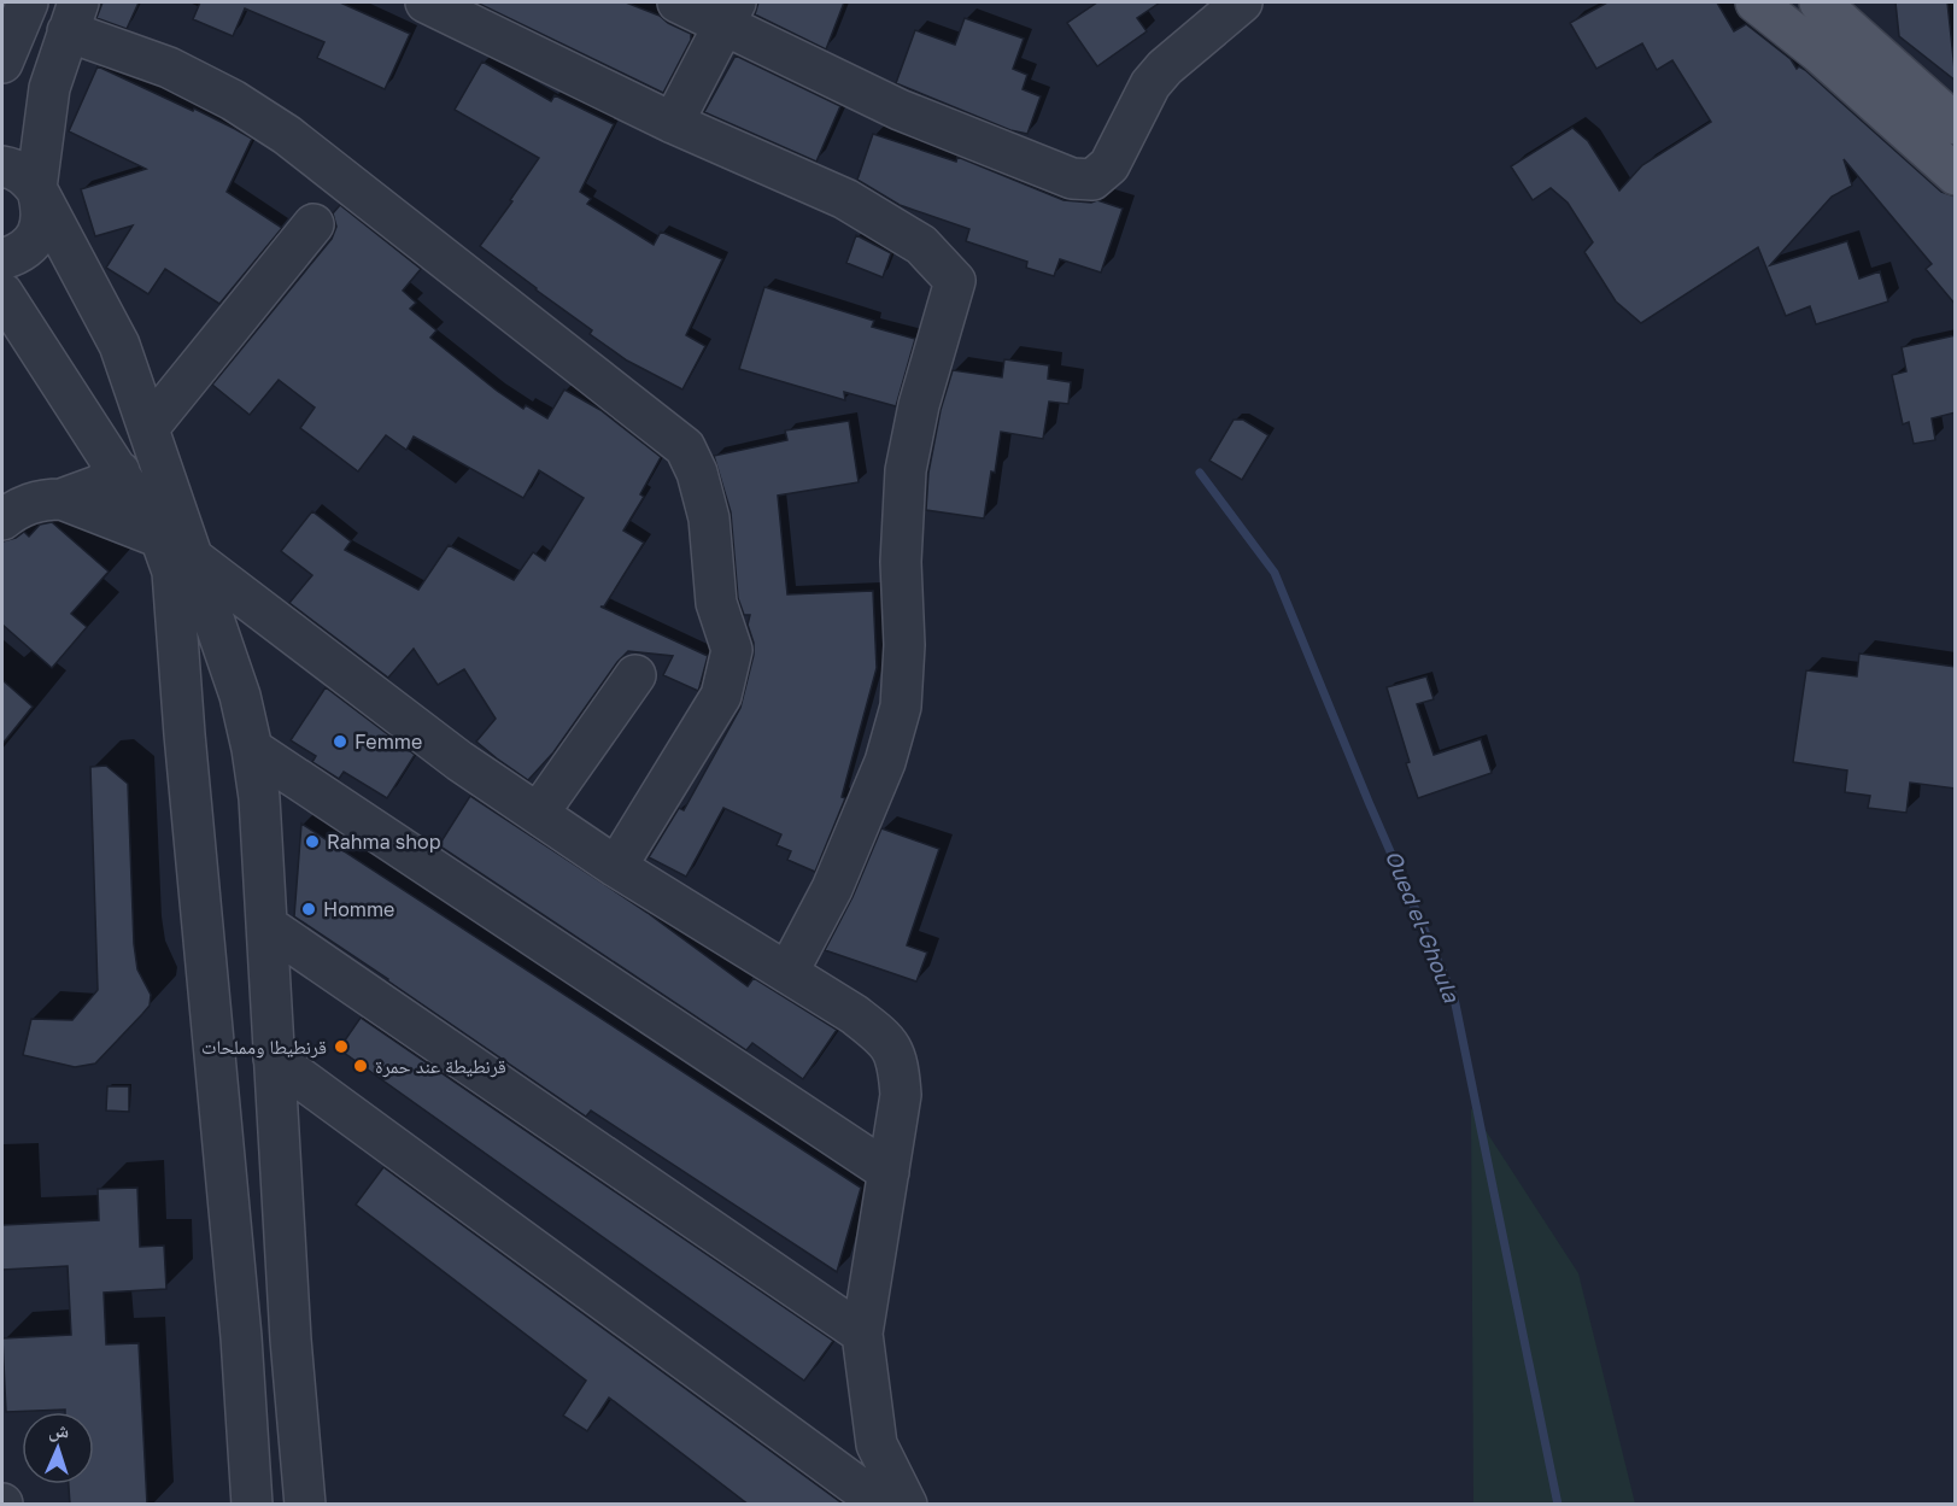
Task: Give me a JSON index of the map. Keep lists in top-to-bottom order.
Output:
{
  "water": ["Oued el-Ghoula"],
  "places": [
    "Femme",
    "Rahma shop",
    "Homme",
    "قرنطيطا ومملحات",
    "قرنطيطة عند حمرة"
  ],
  "north": "top"
}
